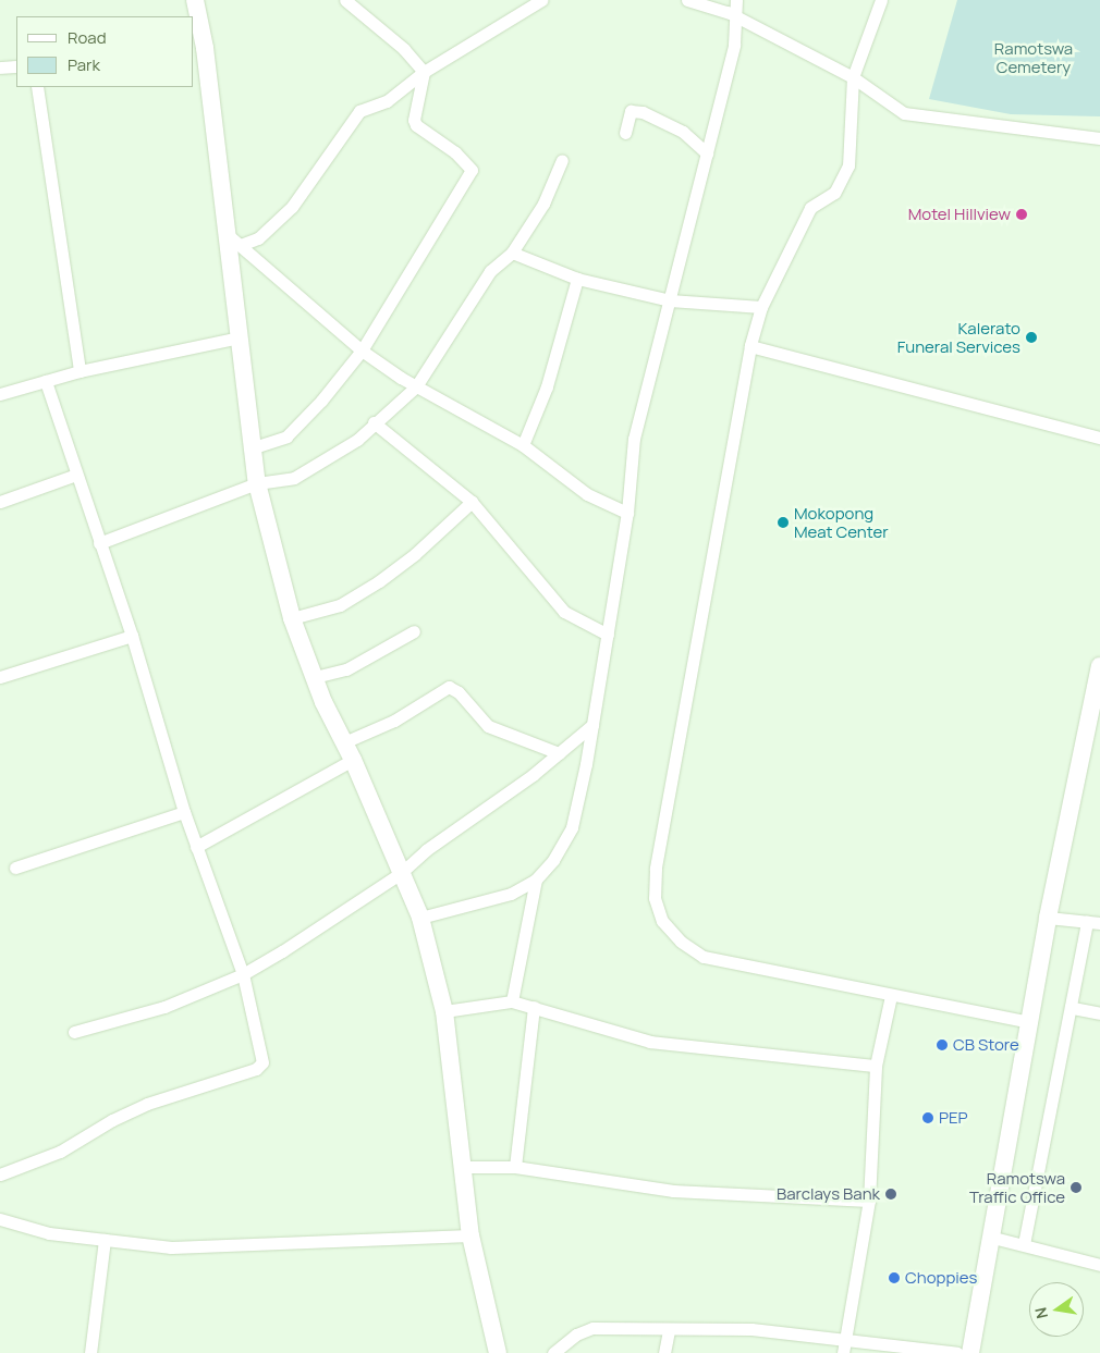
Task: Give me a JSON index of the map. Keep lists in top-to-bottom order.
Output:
{
  "parks": ["Ramotswa Cemetery"],
  "places": [
    "Motel Hillview",
    "Kalerato Funeral Services",
    "Mokopong Meat Center",
    "CB Store",
    "PEP",
    "Ramotswa Traffic Office",
    "Barclays Bank",
    "Choppies"
  ],
  "legend": ["Road", "Park"],
  "north": "left"
}
